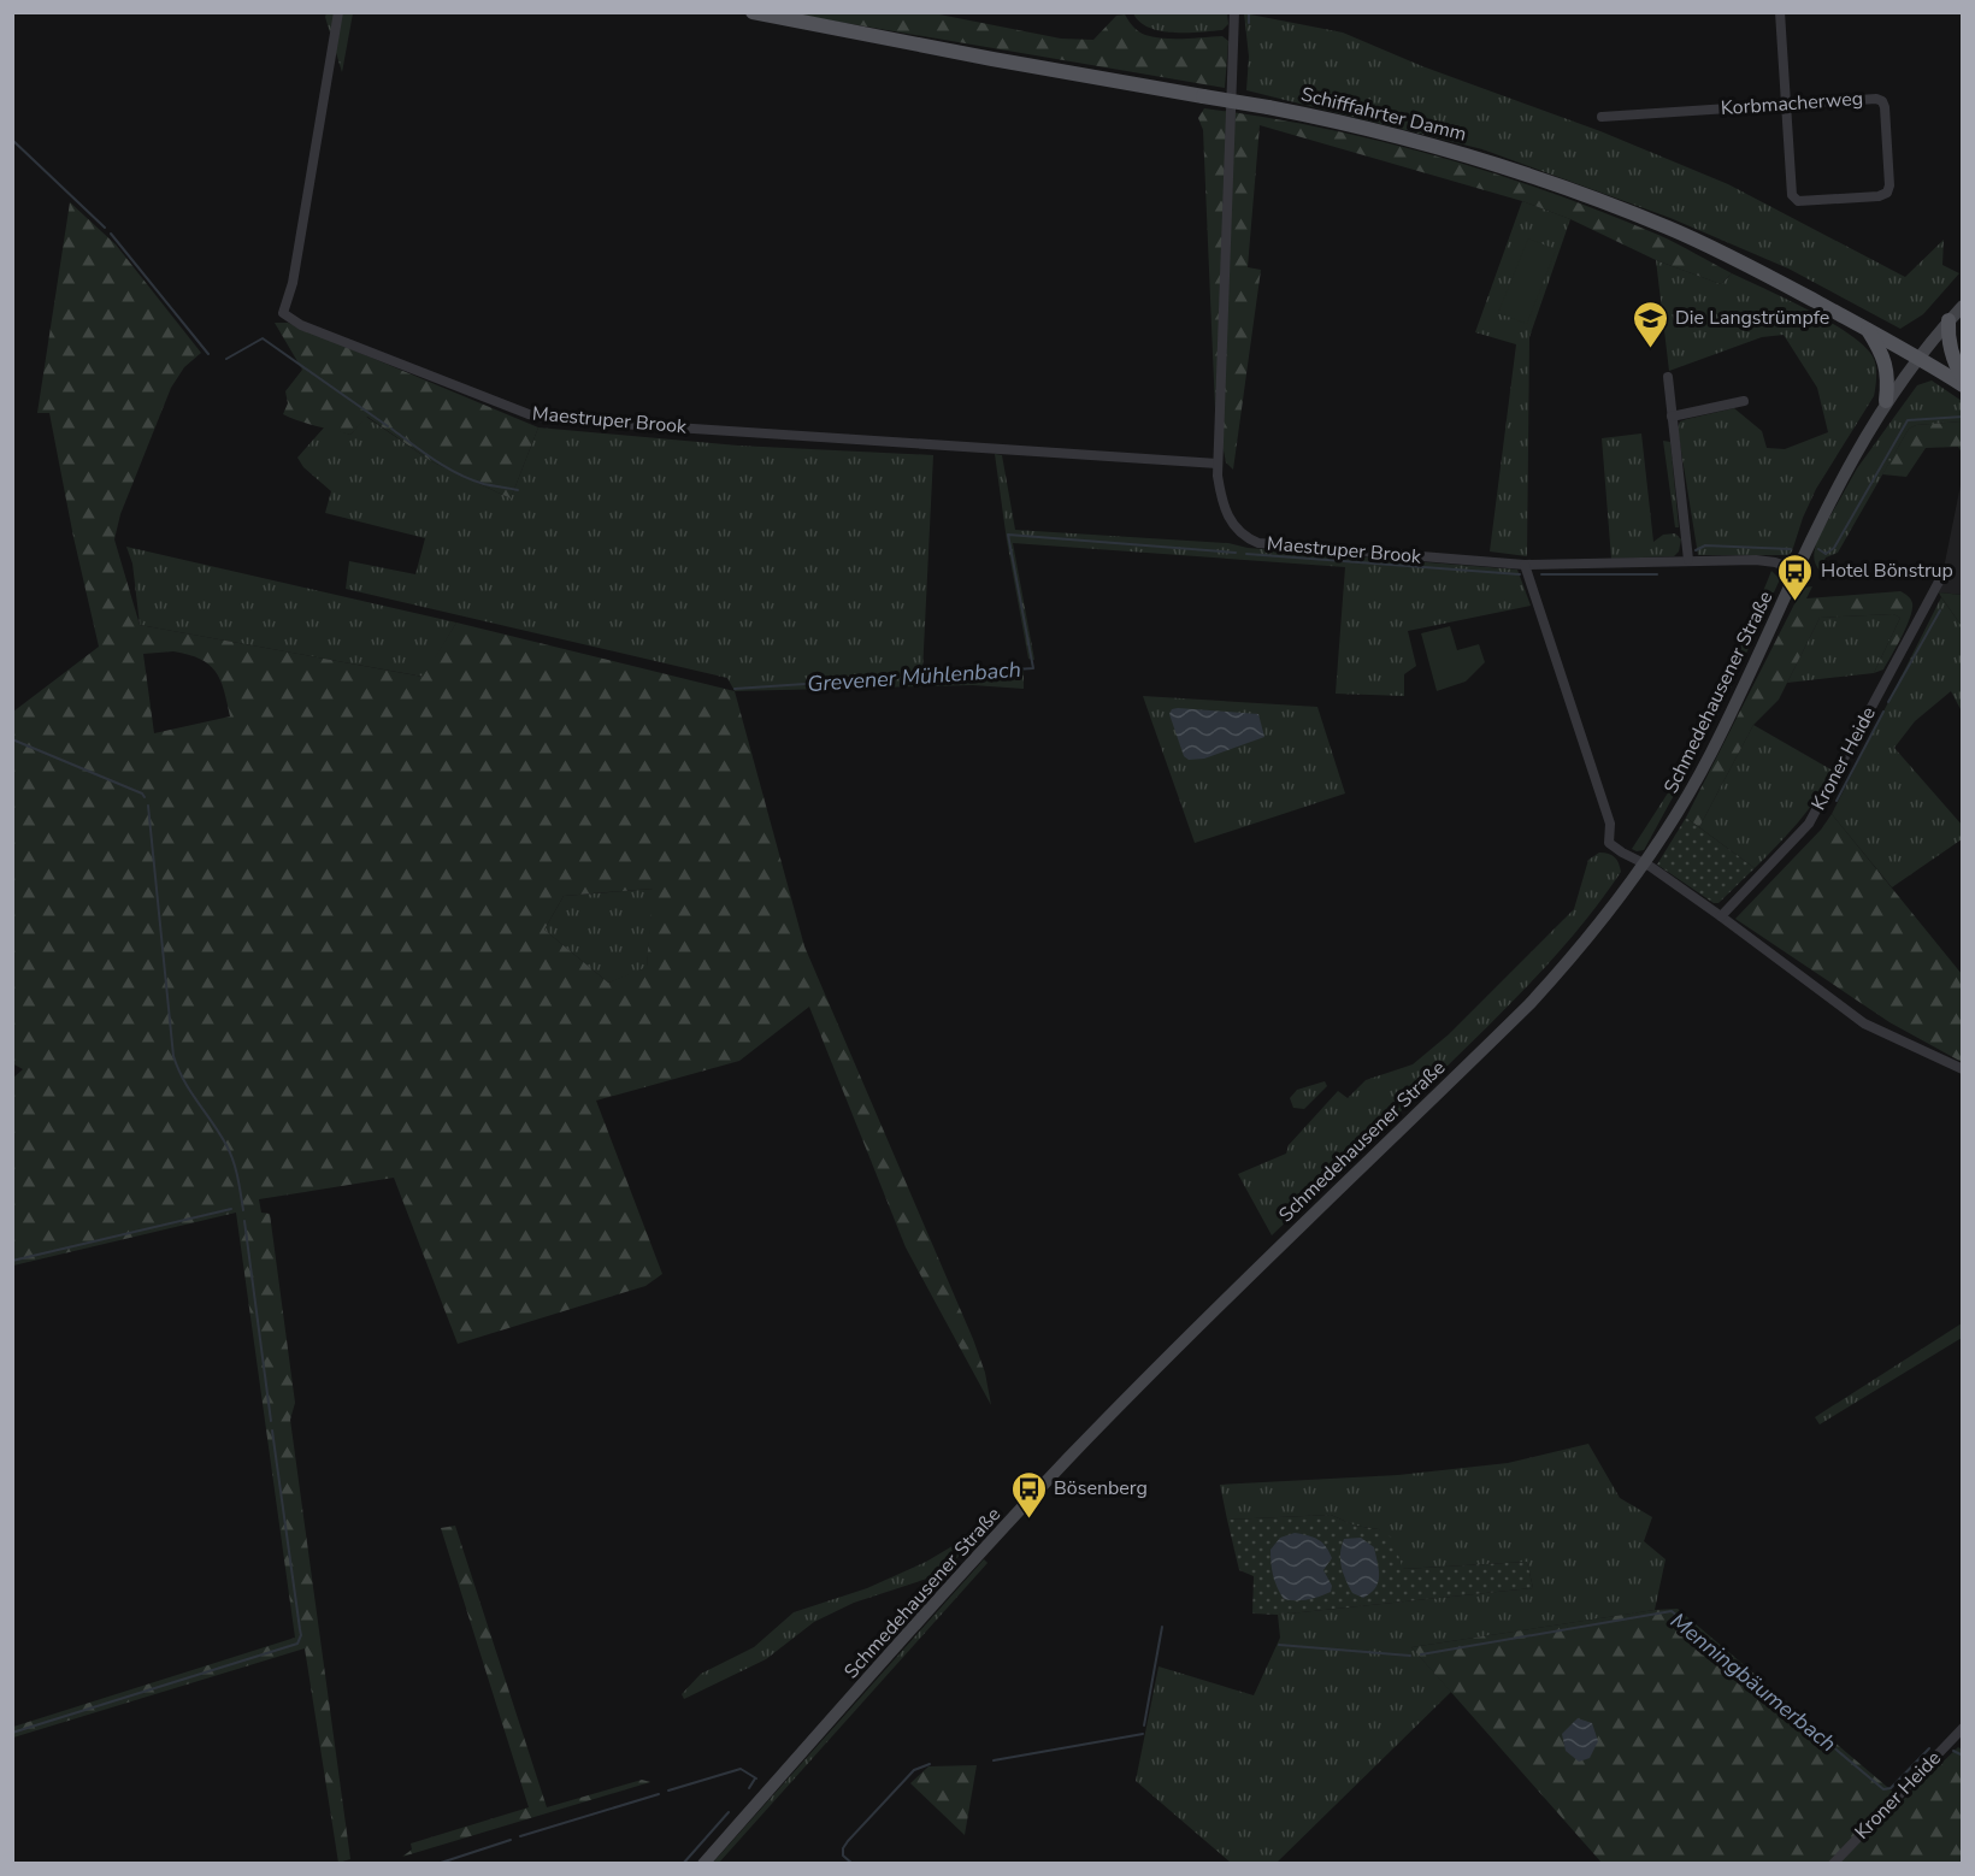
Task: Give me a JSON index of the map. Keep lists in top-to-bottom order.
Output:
{
  "streets": {
    "main road": ["Schifffahrter Damm", "Schmedehausener Straße"],
    "street": ["Korbmacherweg", "Maestruper Brook", "Kroner Heide"]
  },
  "crossings": [
    ["Schifffahrter Damm", "Schmedehausener Straße"],
    ["Maestruper Brook", "Schmedehausener Straße"]
  ],
  "water": ["Grevener Mühlenbach", "Menningbäumerbach"],
  "places": {
    "school or university": ["Die Langstrümpfe"],
    "bus stop": ["Hotel Bönstrup", "Bösenberg"]
  }
}
